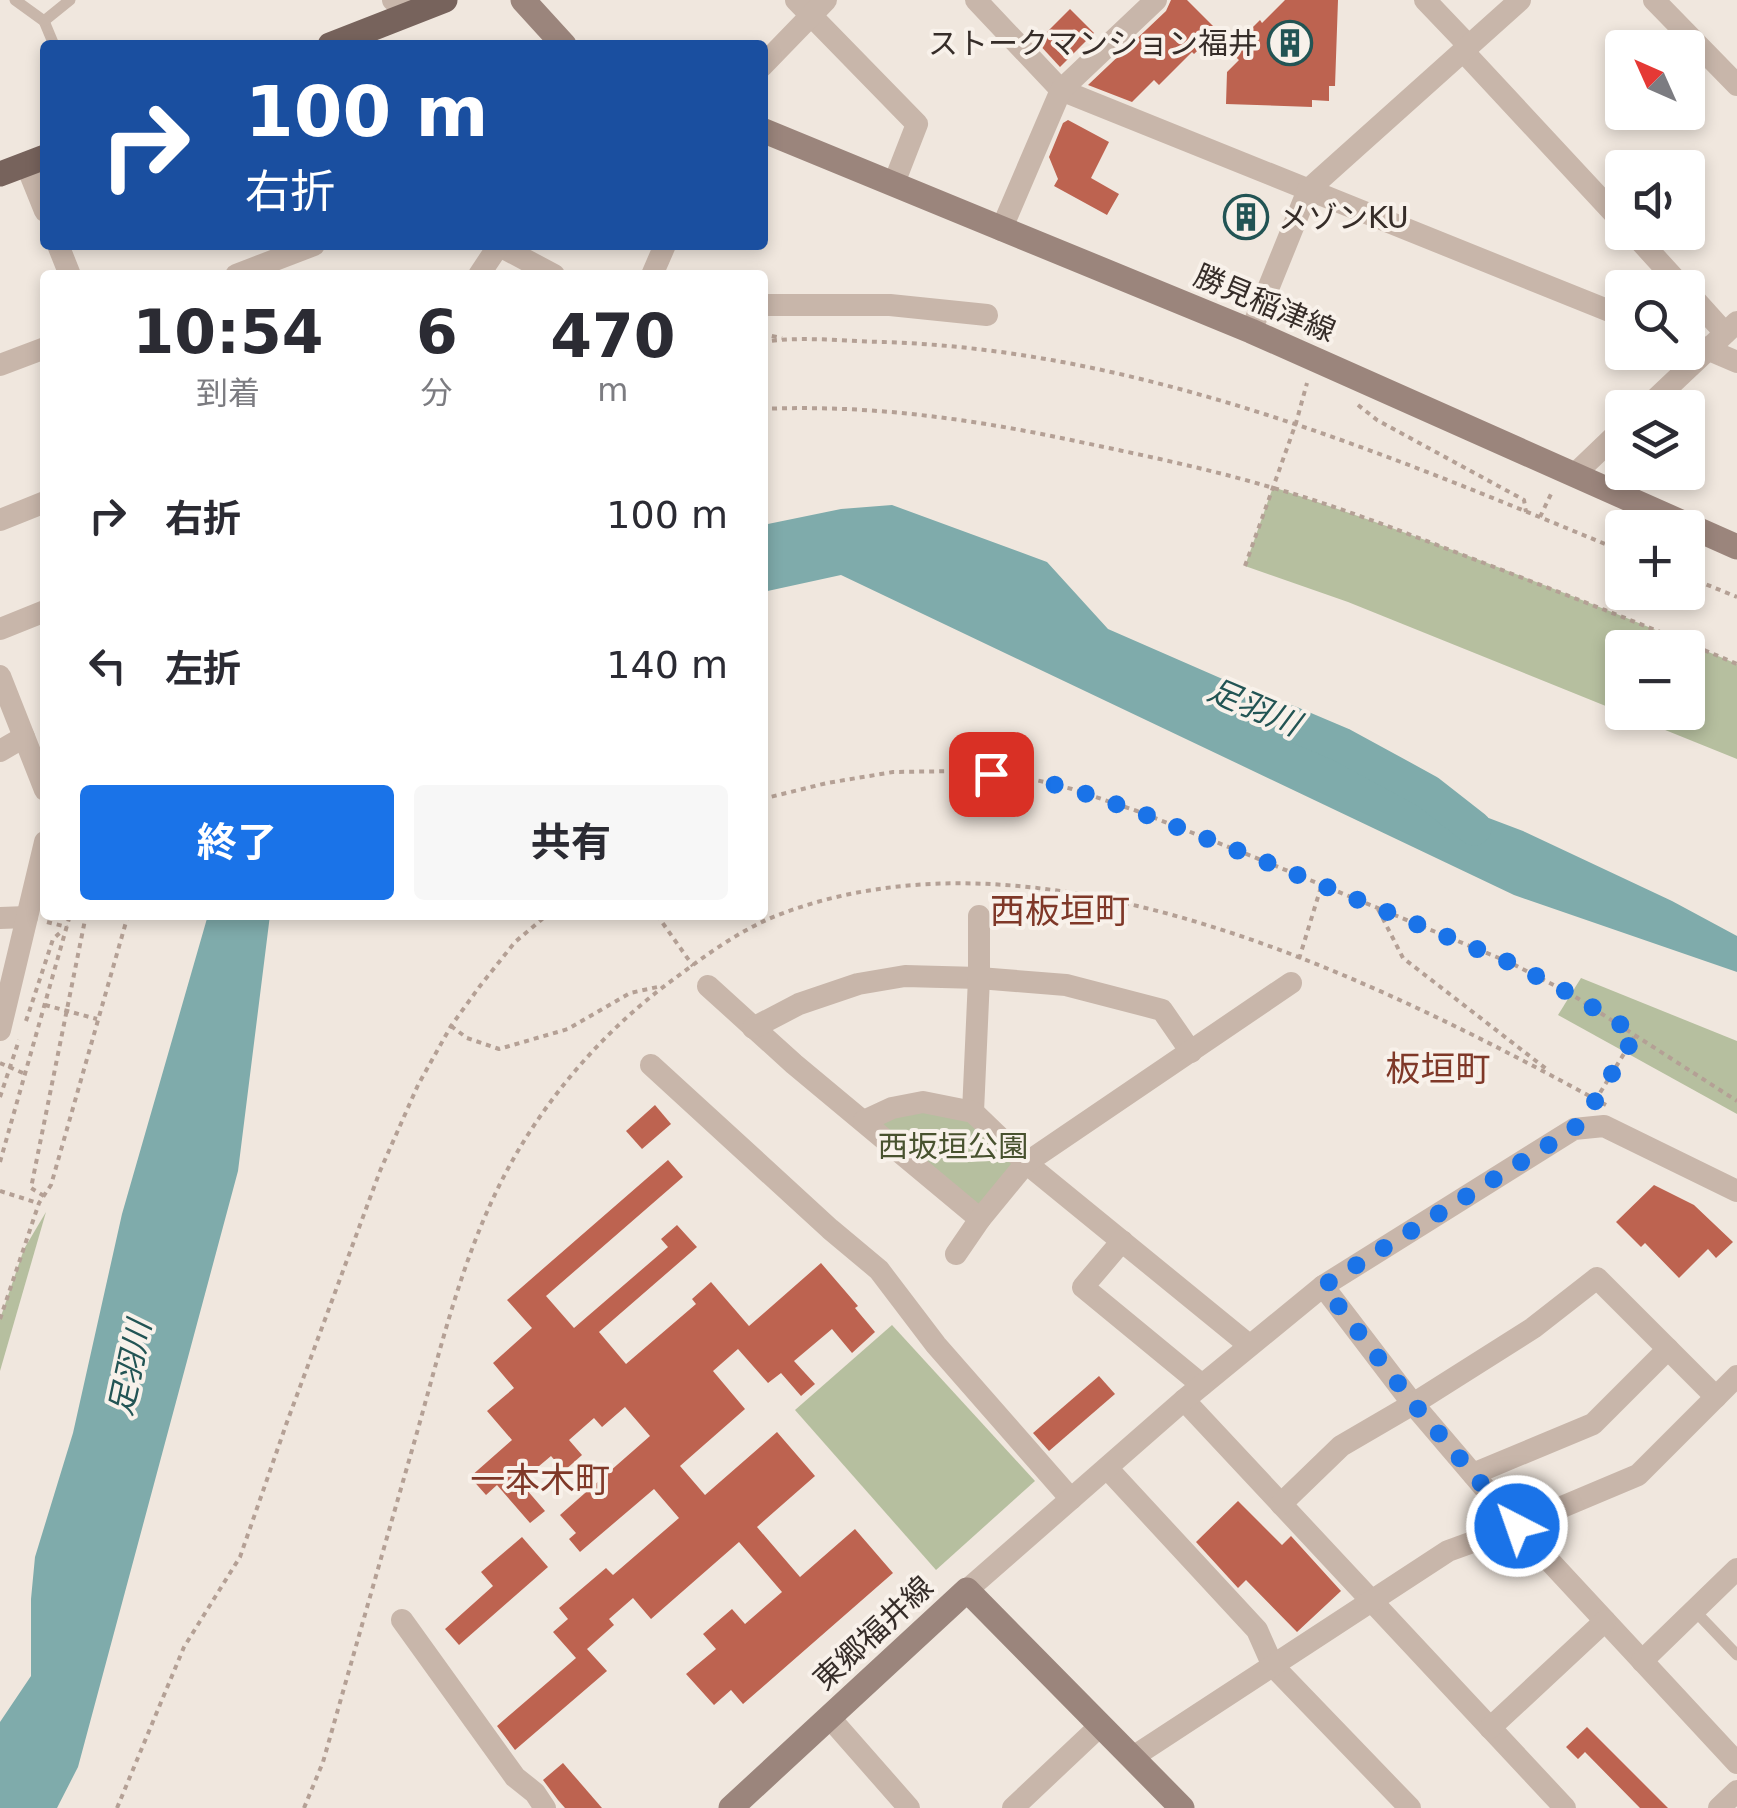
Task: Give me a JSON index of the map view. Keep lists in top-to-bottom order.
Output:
{
  "streets": {
    "main road": ["勝見稲津線", "東郷福井線"]
  },
  "districts": ["西板垣町", "板垣町", "一本木町"],
  "water": ["足羽川"],
  "parks": ["西坂垣公園"],
  "places": {
    "building": ["ストークマンション福井", "メゾンKU"]
  },
  "north": "top left",
  "page": {
    "map_buttons": ["+", "−"],
    "turn": ["100 m", "右折"],
    "eta": [
      "10:54",
      "到着",
      "6",
      "分",
      "470",
      "m"
    ],
    "list": [
      {
        "name": "右折",
        "value": "100 m"
      },
      {
        "name": "左折",
        "value": "140 m"
      }
    ],
    "buttons": ["終了", "共有"]
  }
}
